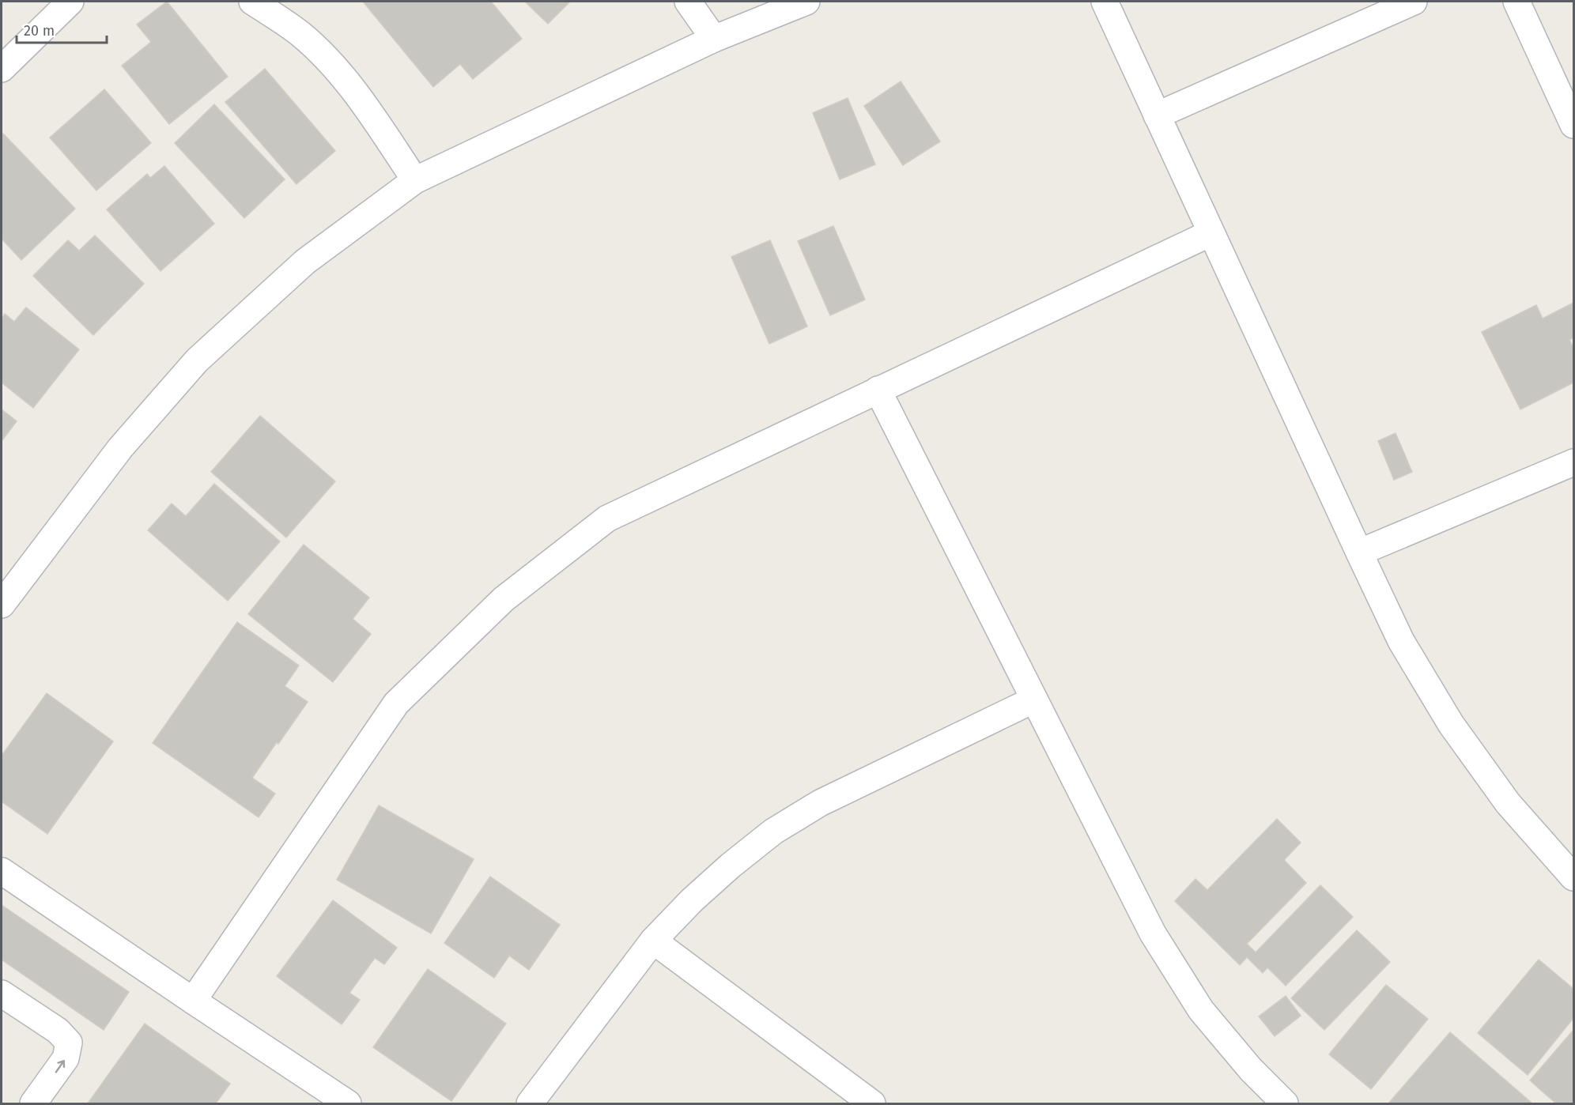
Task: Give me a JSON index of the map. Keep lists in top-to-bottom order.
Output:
{
  "scale_bar": "20 m"
}
